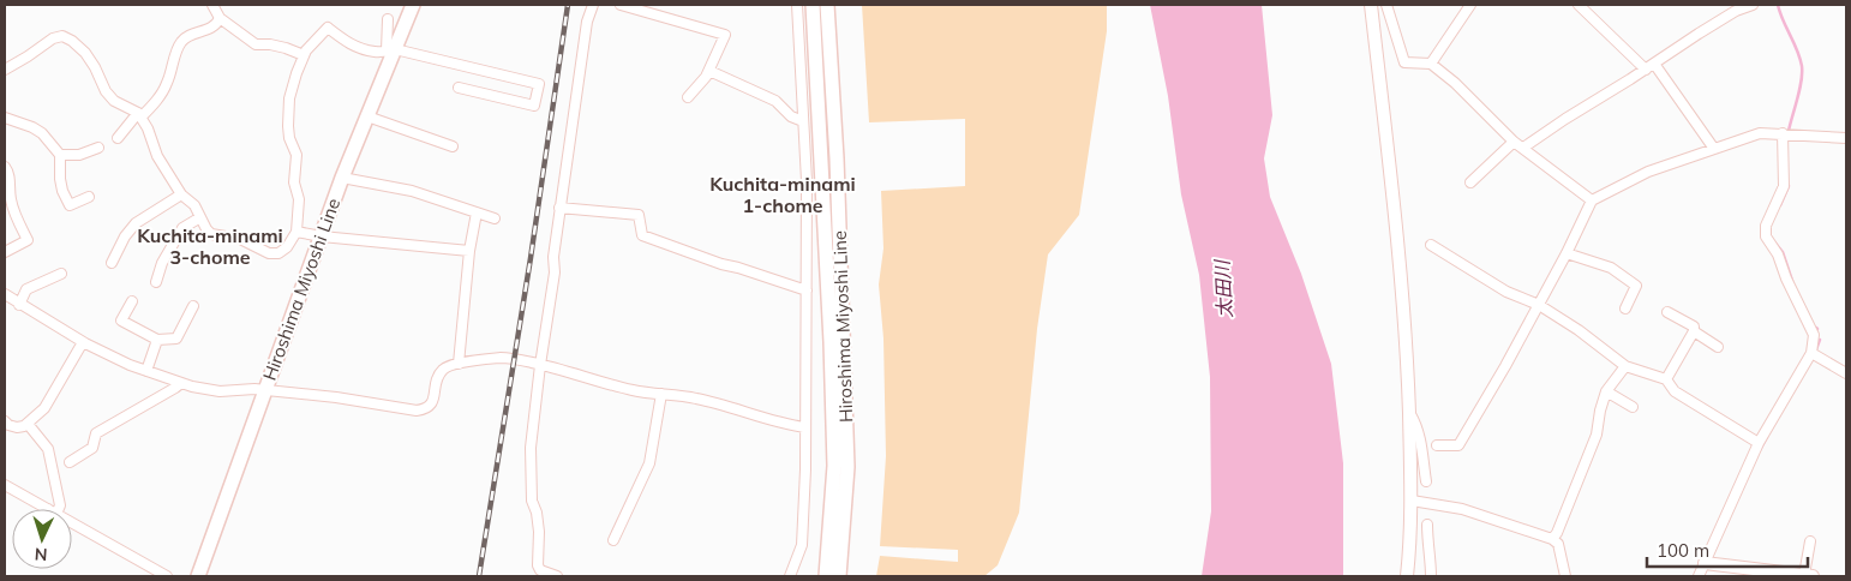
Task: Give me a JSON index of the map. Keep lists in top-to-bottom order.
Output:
{
  "streets": {
    "main road": ["Hiroshima Miyoshi Line"]
  },
  "districts": ["Kuchita-minami 1-chome", "Kuchita-minami 3-chome"],
  "water": ["太田川"],
  "scale_bar": "100 m",
  "north": "bottom"
}
